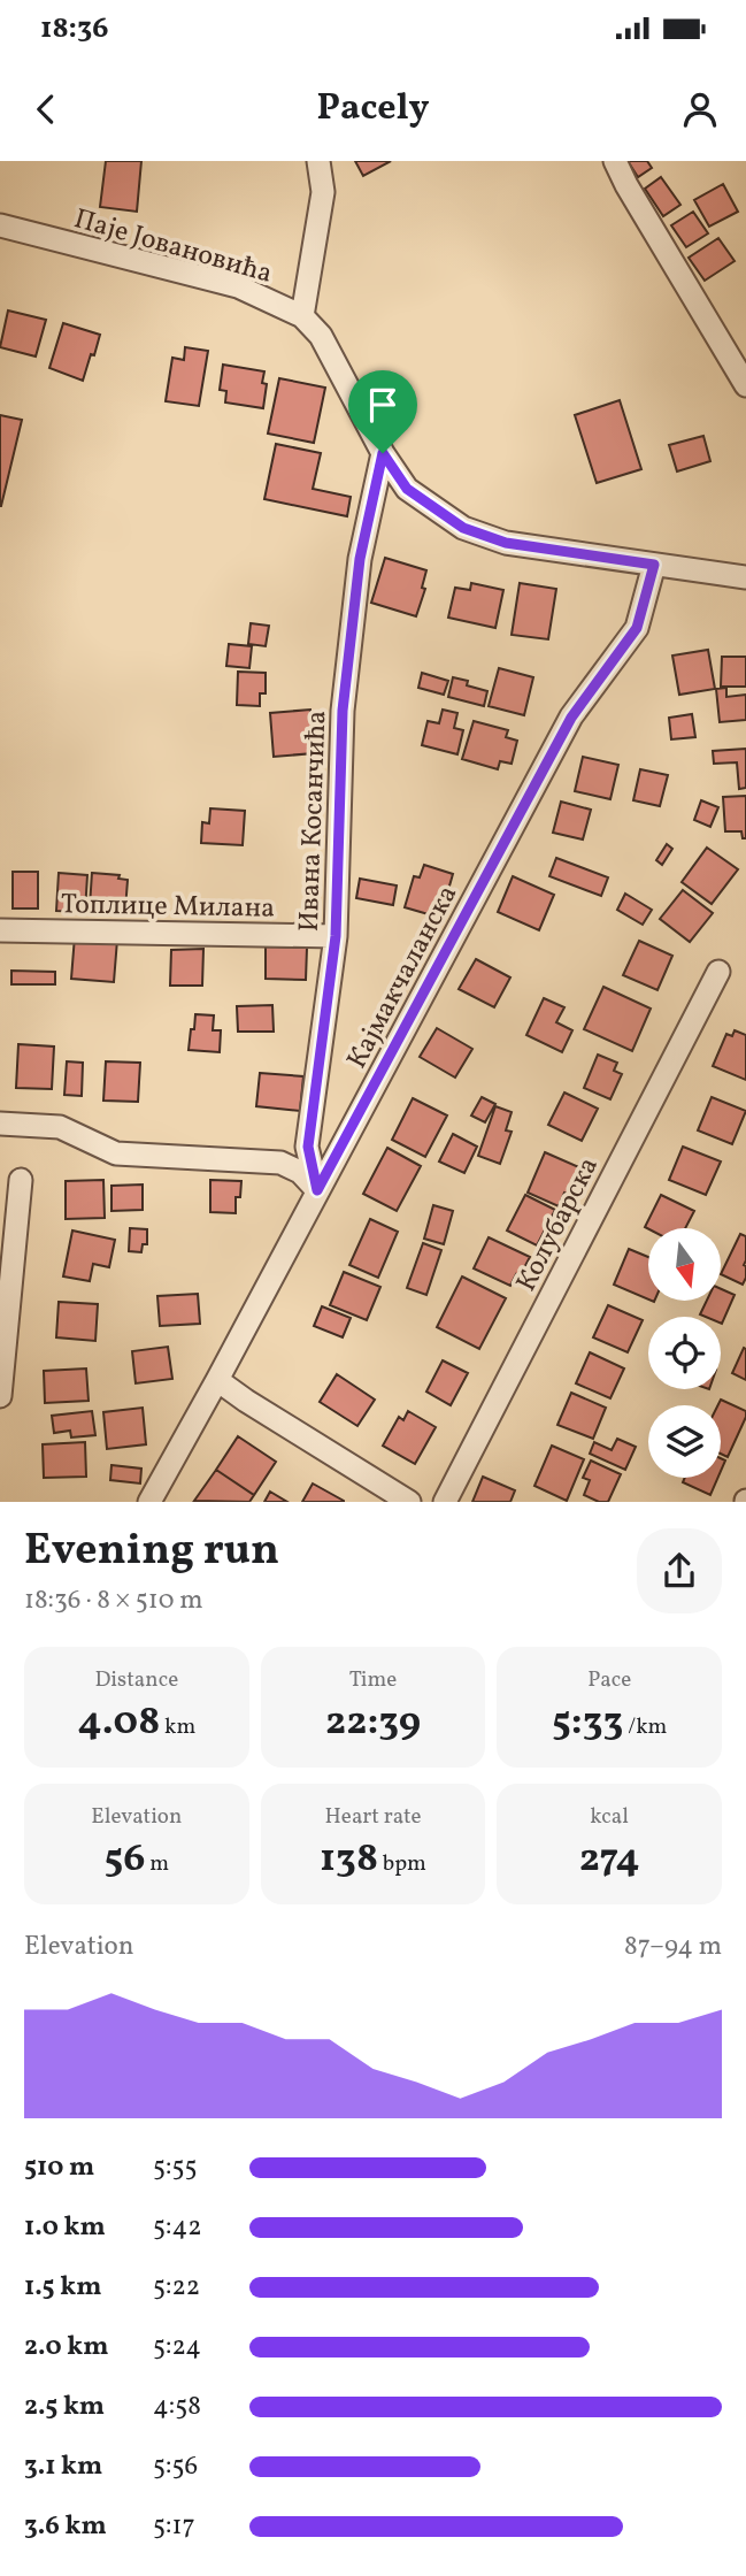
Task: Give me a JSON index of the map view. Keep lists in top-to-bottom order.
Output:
{
  "streets": {
    "street": [
      "Паје Јовановића",
      "Ивана Косанчића",
      "Топлице Милана",
      "Кајмакчаланска",
      "Колубарска"
    ]
  },
  "crossings": [
    ["Паје Јовановића", "Ивана Косанчића"],
    ["Паје Јовановића", "Кајмакчаланска"],
    ["Ивана Косанчића", "Топлице Милана"],
    ["Ивана Косанчића", "Кајмакчаланска"]
  ],
  "north": "bottom",
  "page": {
    "status": "18:36",
    "header": "Pacely",
    "heading": ["Evening run", "18:36 · 8 × 510 m"],
    "stats": [
      ["Distance", "4.08 km"],
      ["Time", "22:39"],
      ["Pace", "5:33 /km"],
      ["Elevation", "56 m"],
      ["Heart rate", "138 bpm"],
      ["kcal", "274"]
    ],
    "chart": ["Elevation", "87–94 m"],
    "list": [
      {
        "name": "510 m",
        "note": "5:55"
      },
      {
        "name": "1.0 km",
        "note": "5:42"
      },
      {
        "name": "1.5 km",
        "note": "5:22"
      },
      {
        "name": "2.0 km",
        "note": "5:24"
      },
      {
        "name": "2.5 km",
        "note": "4:58"
      },
      {
        "name": "3.1 km",
        "note": "5:56"
      },
      {
        "name": "3.6 km",
        "note": "5:17"
      }
    ]
  }
}
